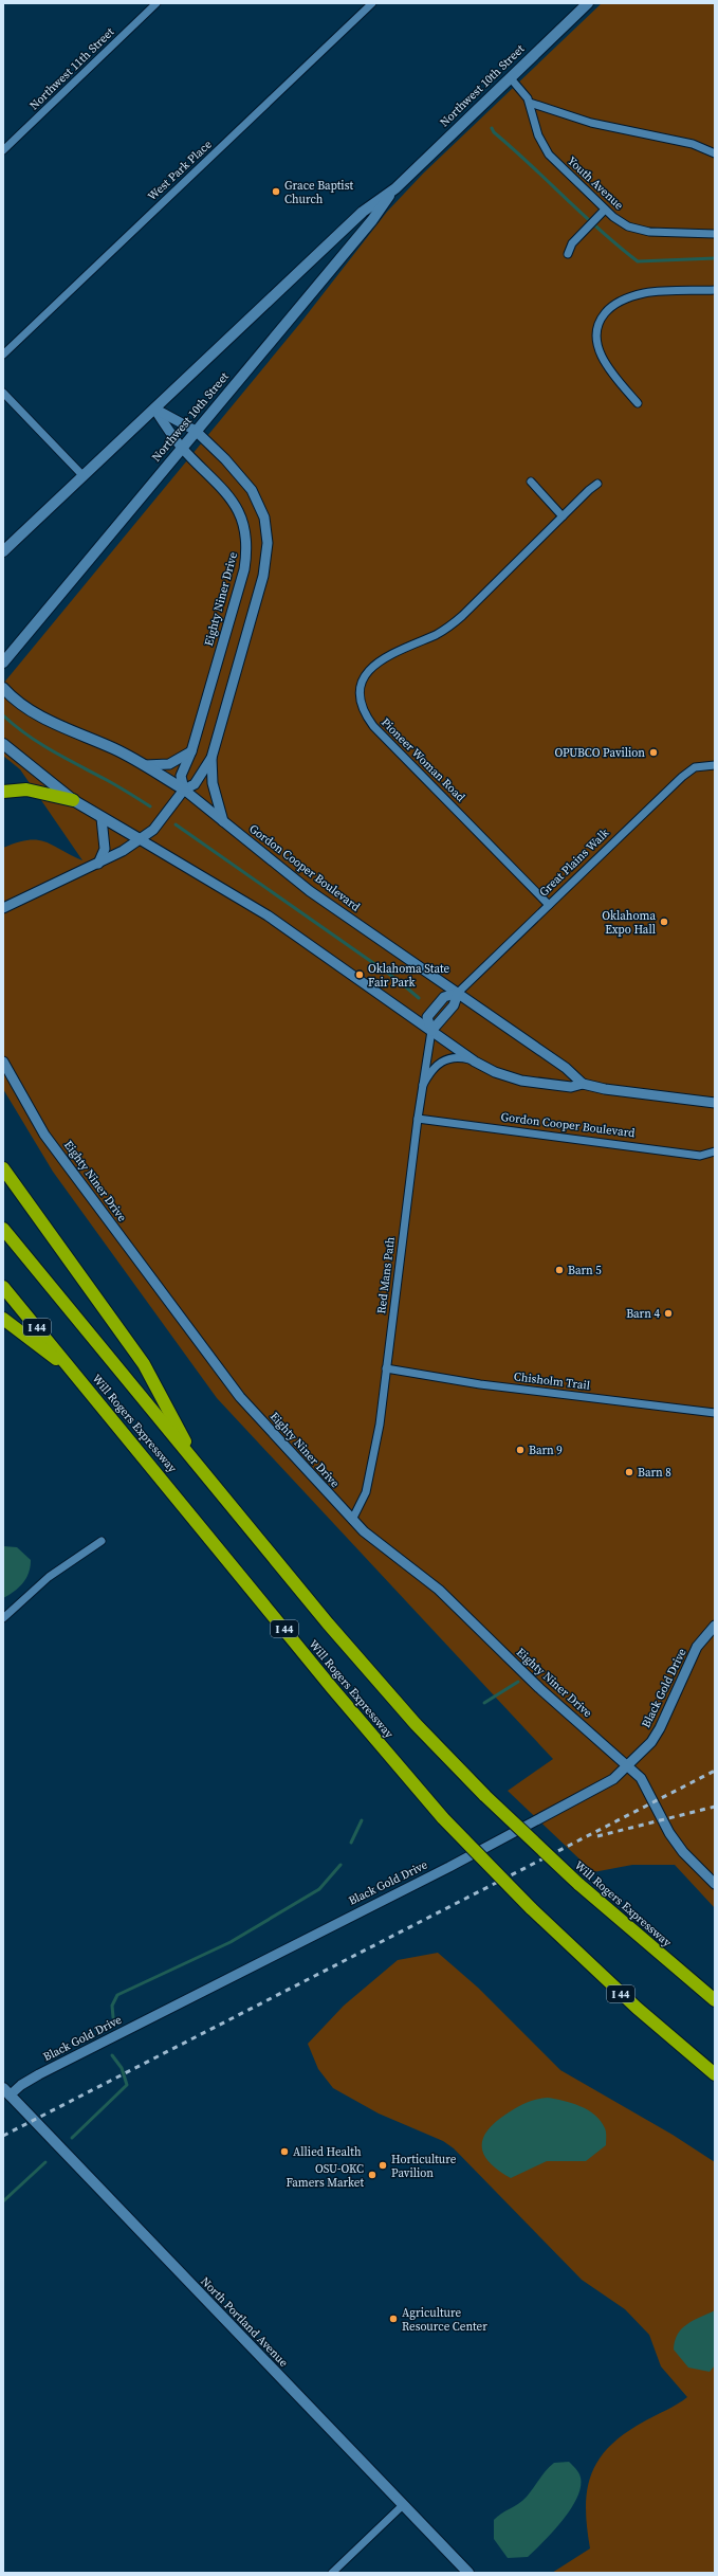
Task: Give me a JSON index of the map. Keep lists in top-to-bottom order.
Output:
{
  "streets": {
    "highway": ["I 44", "Will Rogers Expressway"],
    "main road": ["Northwest 10th Street", "Gordon Cooper Boulevard", "North Portland Avenue"],
    "street": [
      "Northwest 11th Street",
      "West Park Place",
      "Youth Avenue",
      "Eighty Niner Drive",
      "Pioneer Woman Road",
      "Great Plains Walk",
      "Red Mans Path",
      "Chisholm Trail",
      "Black Gold Drive"
    ]
  },
  "crossings": [
    ["Northwest 10th Street", "Youth Avenue"],
    ["Northwest 10th Street", "Eighty Niner Drive"],
    ["Eighty Niner Drive", "Gordon Cooper Boulevard"],
    ["Eighty Niner Drive", "Red Mans Path"],
    ["Eighty Niner Drive", "Black Gold Drive"],
    ["Pioneer Woman Road", "Great Plains Walk"],
    ["Great Plains Walk", "Gordon Cooper Boulevard"],
    ["Great Plains Walk", "Red Mans Path"],
    ["Gordon Cooper Boulevard", "Red Mans Path"],
    ["Red Mans Path", "Chisholm Trail"],
    ["Black Gold Drive", "North Portland Avenue"]
  ],
  "places": [
    "Grace Baptist Church",
    "OPUBCO Pavilion",
    "Oklahoma Expo Hall",
    "Oklahoma State Fair Park",
    "Barn 5",
    "Barn 4",
    "Barn 9",
    "Barn 8",
    "Allied Health",
    "Horticulture Pavilion",
    "OSU-OKC Famers Market",
    "Agriculture Resource Center"
  ]
}
